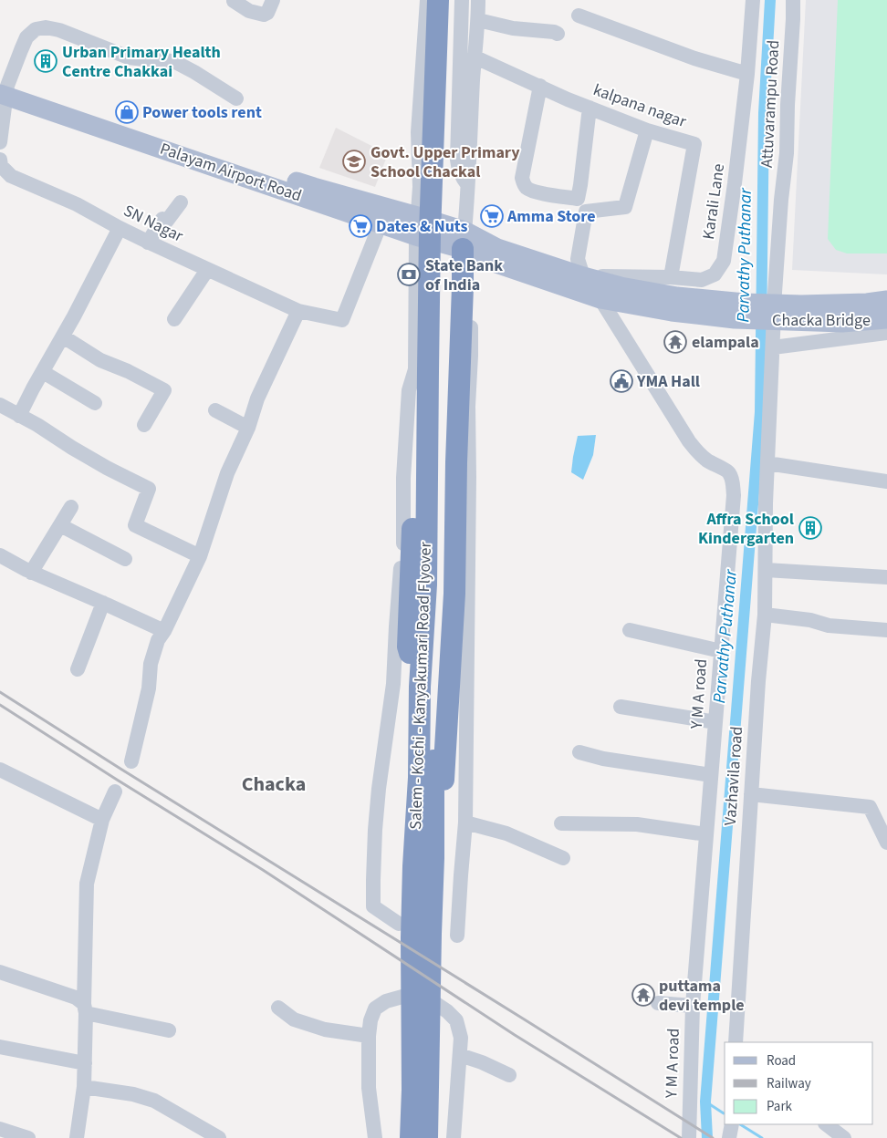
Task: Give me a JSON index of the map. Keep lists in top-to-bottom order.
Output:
{
  "streets": {
    "highway": ["Salem - Kochi - Kanyakumari Road Flyover"],
    "main road": ["Palayam Airport Road", "Chacka Bridge"],
    "street": [
      "Attuvarampu Road",
      "kalpana nagar",
      "Karali Lane",
      "SN Nagar",
      "Y M A road",
      "Vazhavila road"
    ]
  },
  "crossings": [
    ["Attuvarampu Road", "Vazhavila road"],
    ["kalpana nagar", "Karali Lane"],
    ["Palayam Airport Road", "SN Nagar"],
    ["Palayam Airport Road", "Salem - Kochi - Kanyakumari Road Flyover"]
  ],
  "districts": ["Chacka"],
  "water": ["Parvathy Puthanar"],
  "places": {
    "building": ["Urban Primary Health Centre Chakkai", "Affra School Kindergarten"],
    "shop": ["Power tools rent"],
    "school or university": ["Govt. Upper Primary School Chackal"],
    "supermarket": ["Amma Store", "Dates & Nuts"],
    "bank": ["State Bank of India"],
    "temple": ["elampala", "puttama devi temple"],
    "public building": ["YMA Hall"]
  },
  "legend": ["Road", "Railway", "Park"]
}
